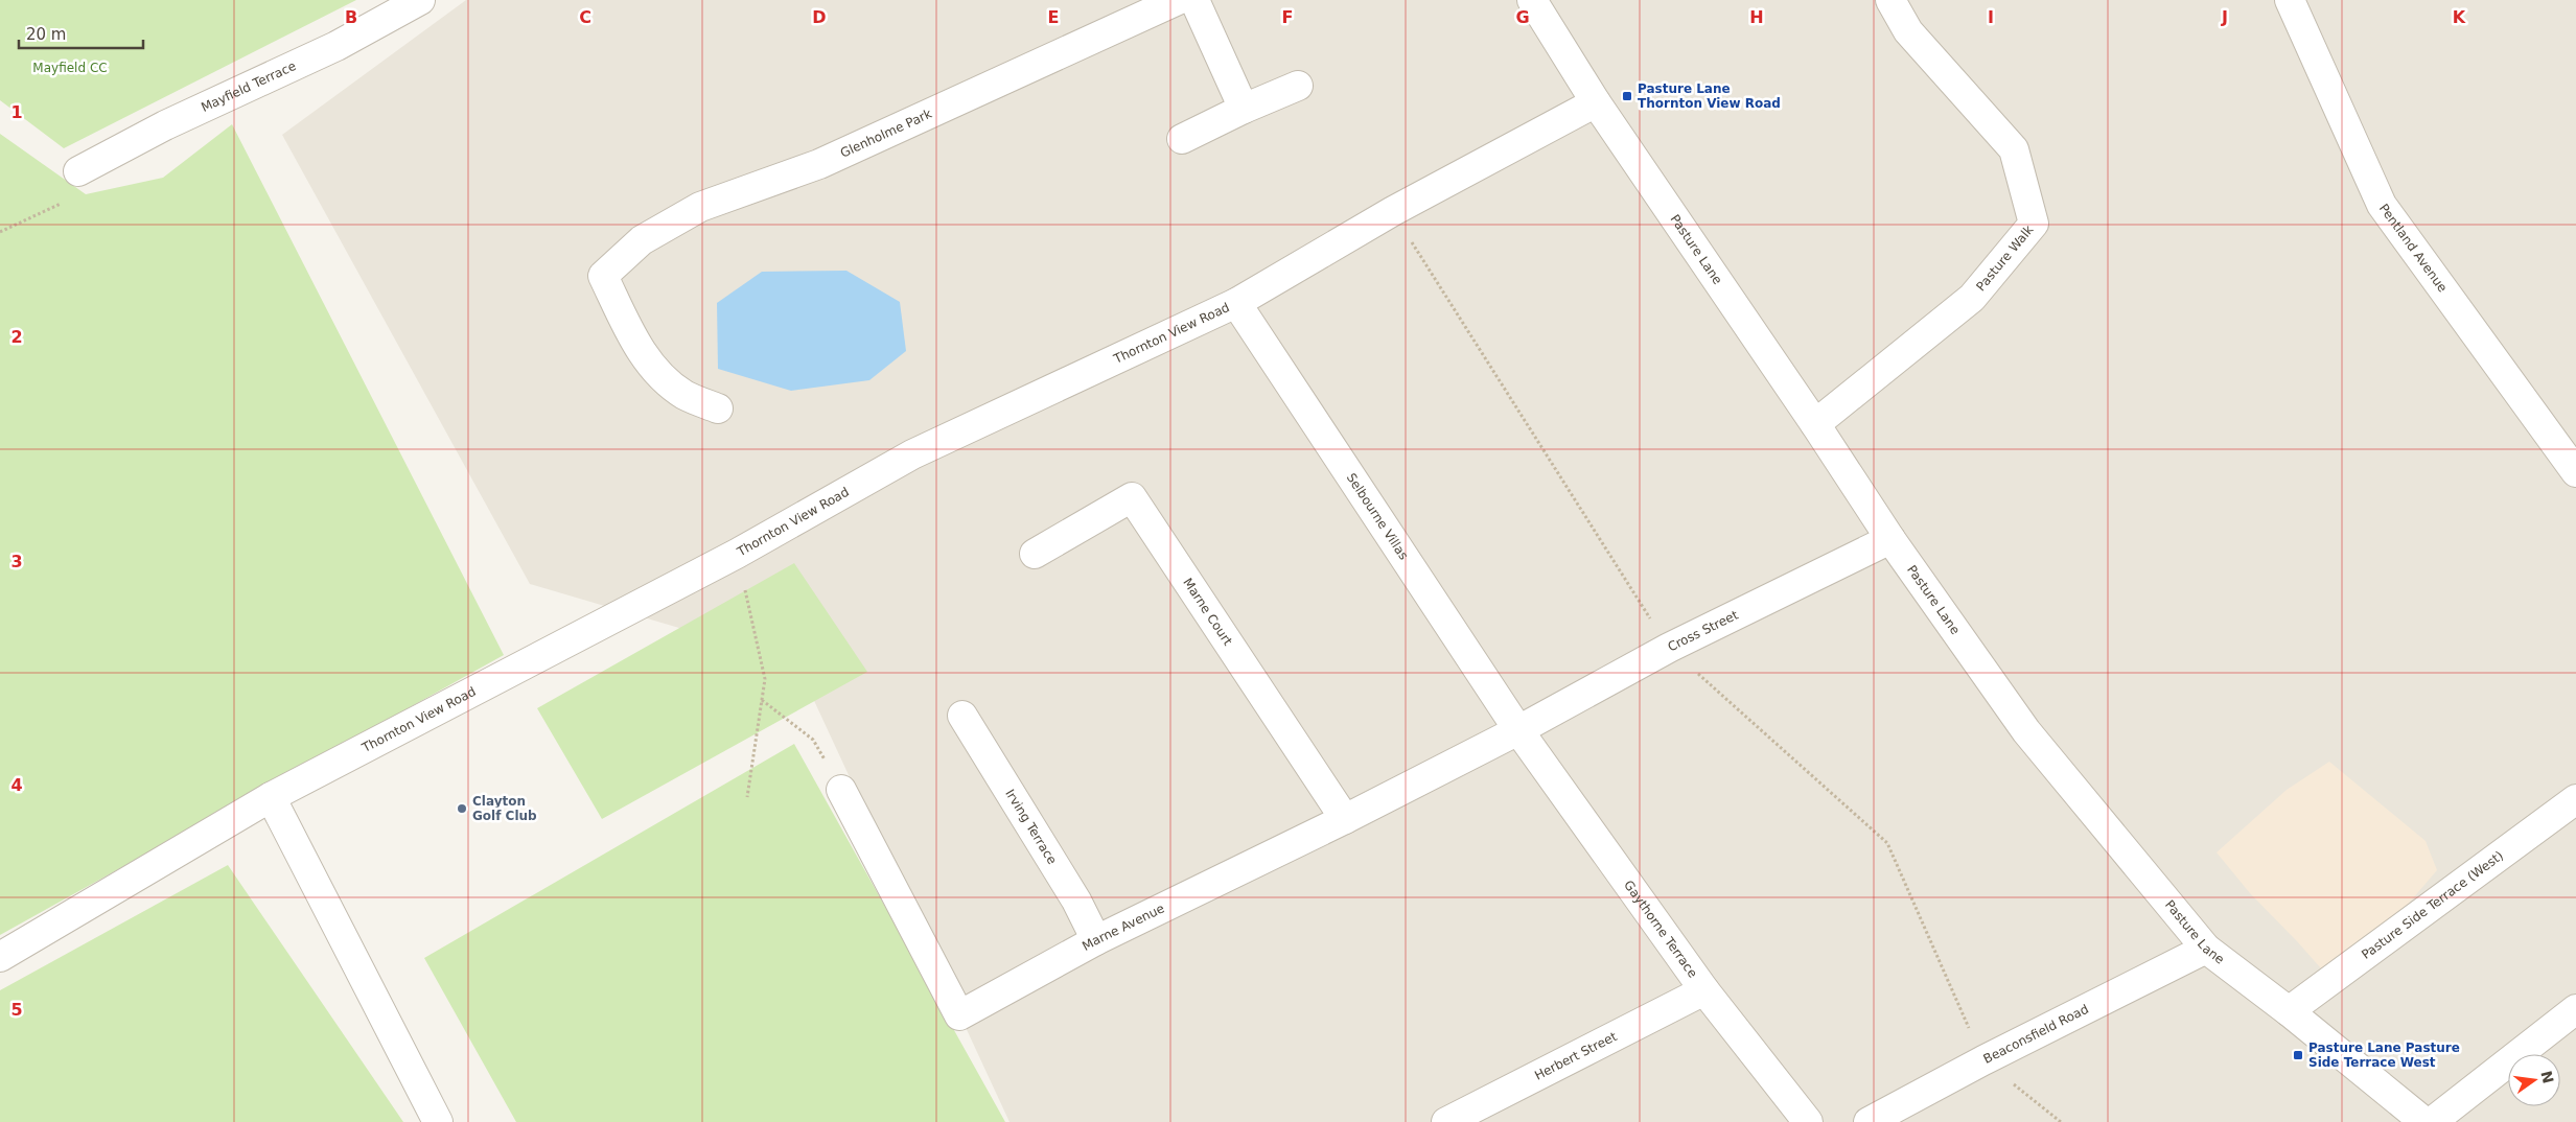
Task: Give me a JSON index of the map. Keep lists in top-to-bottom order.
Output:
{
  "streets": {
    "street": [
      "Mayfield Terrace",
      "Glenholme Park",
      "Pentland Avenue",
      "Pasture Lane",
      "Pasture Walk",
      "Thornton View Road",
      "Selbourne Villas",
      "Marne Court",
      "Cross Street",
      "Irving Terrace",
      "Pasture Side Terrace (West)",
      "Marne Avenue",
      "Gaythorne Terrace",
      "Beaconsfield Road",
      "Herbert Street"
    ]
  },
  "crossings": [
    ["Pasture Lane", "Pasture Walk"],
    ["Pasture Lane", "Thornton View Road"],
    ["Pasture Lane", "Cross Street"],
    ["Pasture Lane", "Pasture Side Terrace (West)"],
    ["Pasture Lane", "Beaconsfield Road"],
    ["Thornton View Road", "Selbourne Villas"],
    ["Selbourne Villas", "Cross Street"],
    ["Selbourne Villas", "Marne Avenue"],
    ["Selbourne Villas", "Gaythorne Terrace"],
    ["Marne Court", "Marne Avenue"],
    ["Cross Street", "Marne Avenue"],
    ["Cross Street", "Gaythorne Terrace"],
    ["Irving Terrace", "Marne Avenue"],
    ["Marne Avenue", "Gaythorne Terrace"],
    ["Gaythorne Terrace", "Herbert Street"]
  ],
  "parks": ["Mayfield CC"],
  "places": {
    "transit": ["Pasture Lane Thornton View Road", "Pasture Lane Pasture Side Terrace West"],
    "other": ["Clayton Golf Club"]
  },
  "scale_bar": "20 m",
  "north": "right",
  "grid": {
    "columns": [
      "B",
      "C",
      "D",
      "E",
      "F",
      "G",
      "H",
      "I",
      "J",
      "K"
    ],
    "rows": [
      "1",
      "2",
      "3",
      "4",
      "5"
    ]
  }
}
